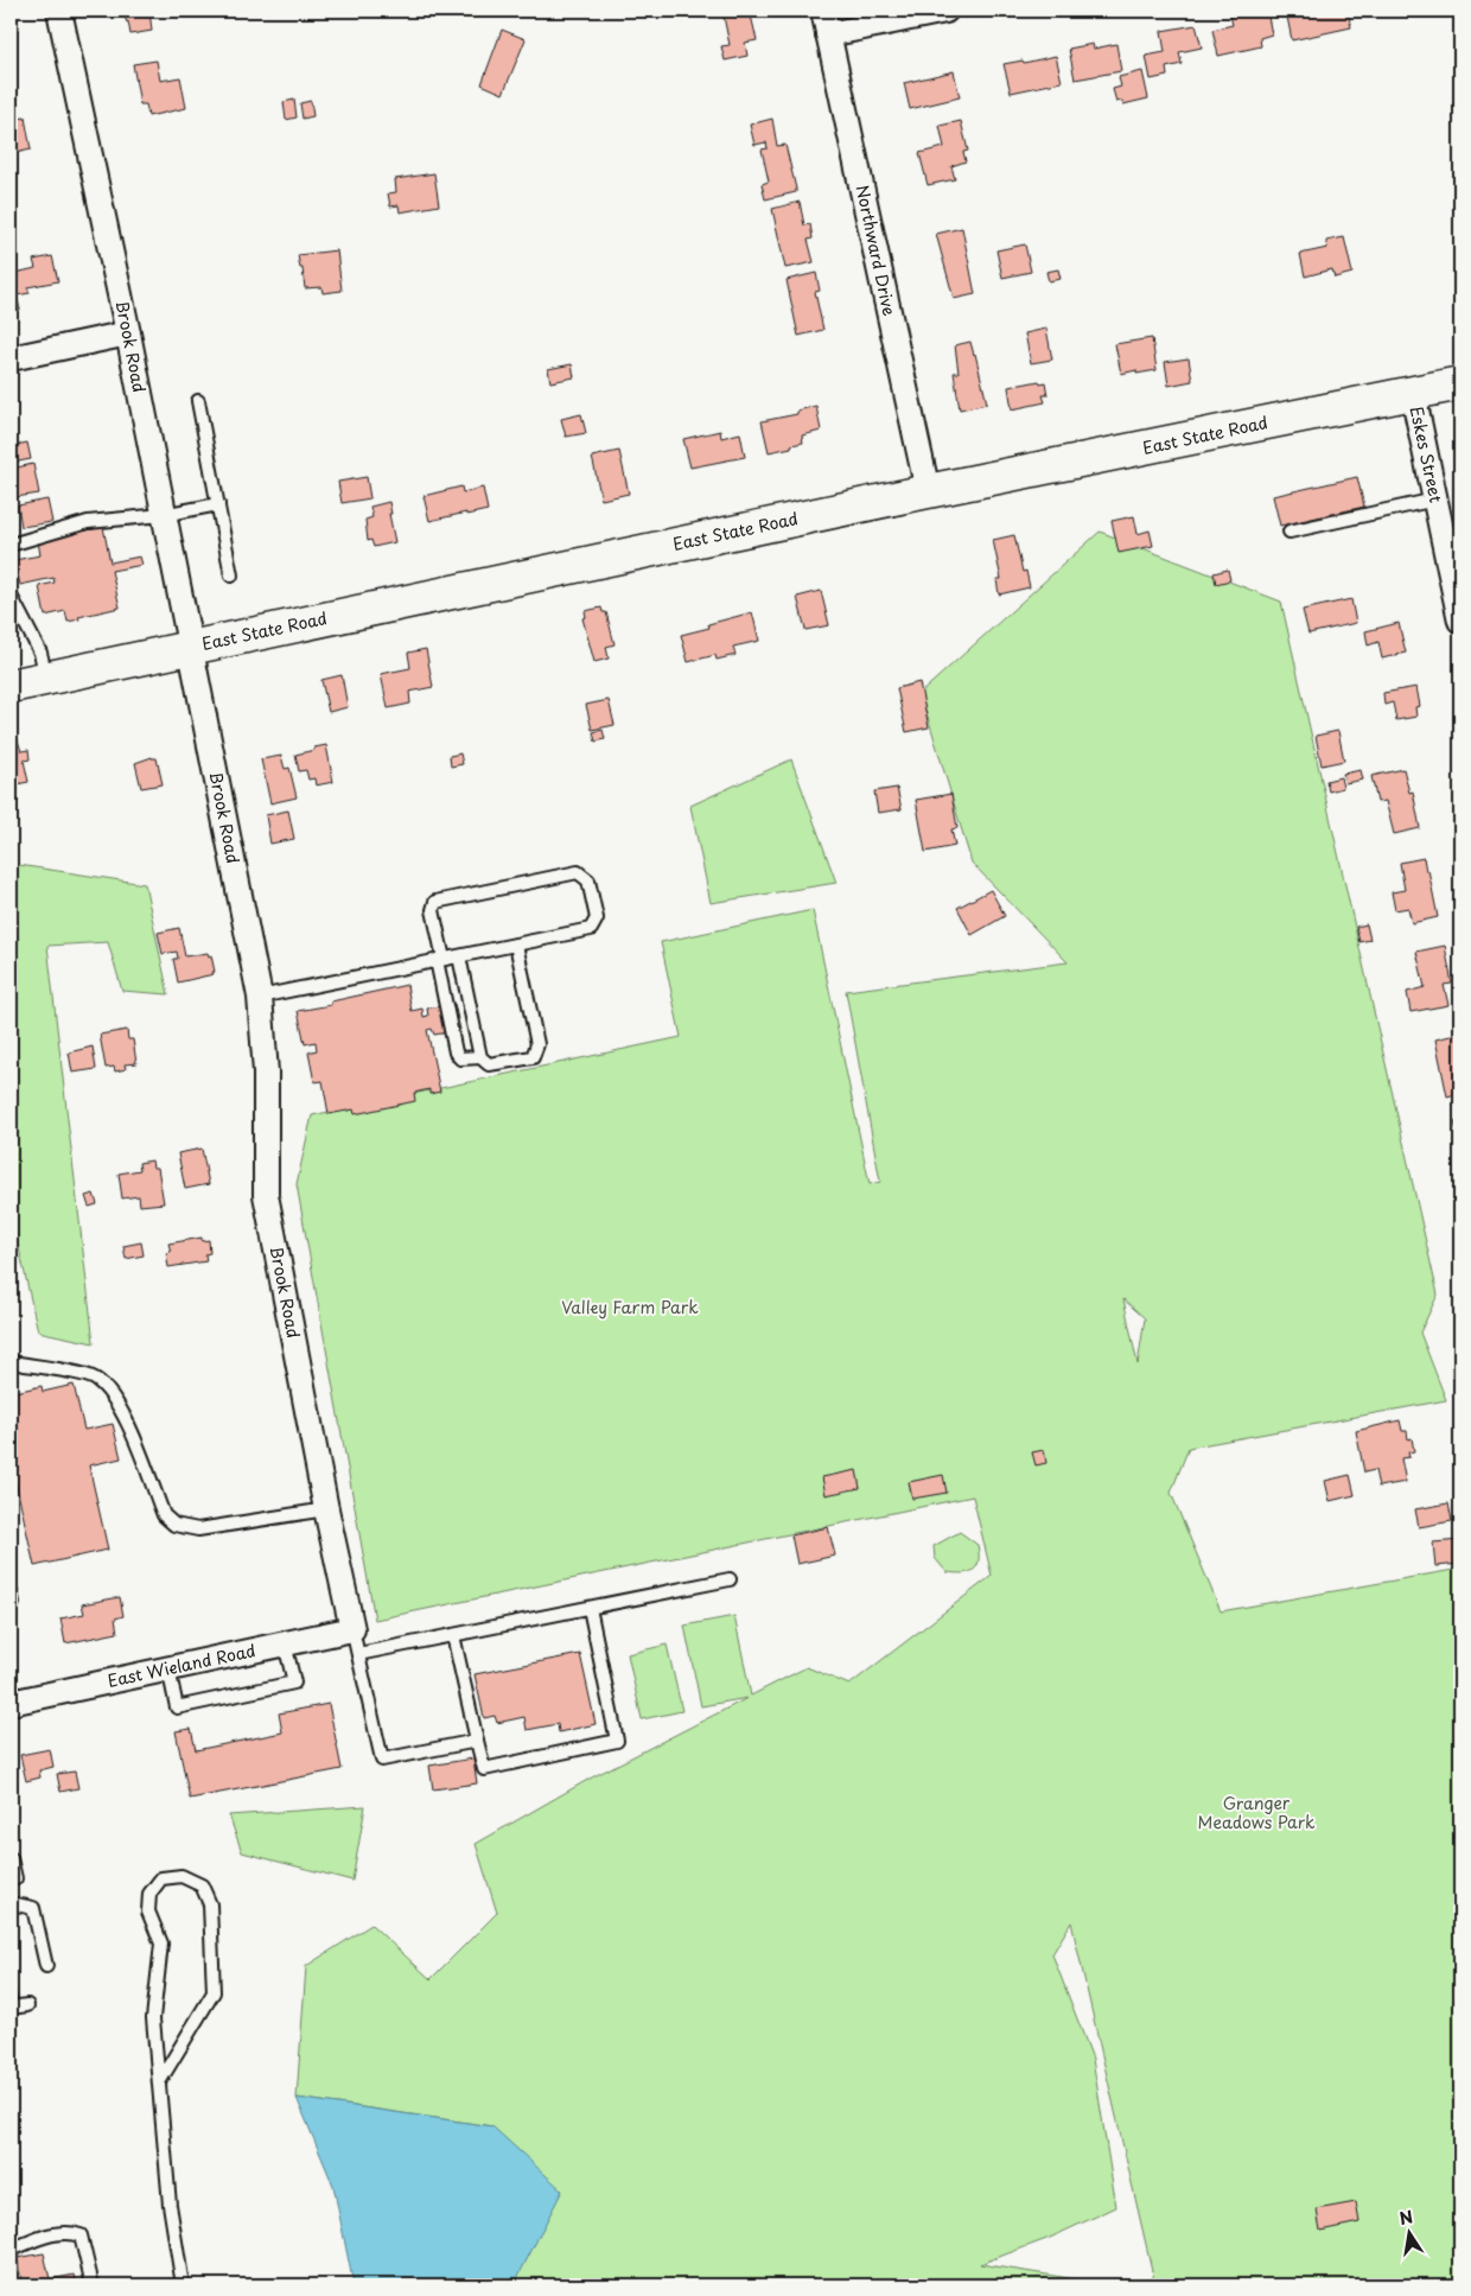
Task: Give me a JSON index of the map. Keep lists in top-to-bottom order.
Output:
{
  "streets": {
    "street": [
      "Northward Drive",
      "Brook Road",
      "East State Road",
      "Eskes Street",
      "East Wieland Road"
    ]
  },
  "crossings": [
    ["Northward Drive", "East State Road"],
    ["Brook Road", "East State Road"],
    ["Brook Road", "East Wieland Road"],
    ["East State Road", "Eskes Street"]
  ],
  "parks": ["Valley Farm Park", "Granger Meadows Park"],
  "north": "top"
}
